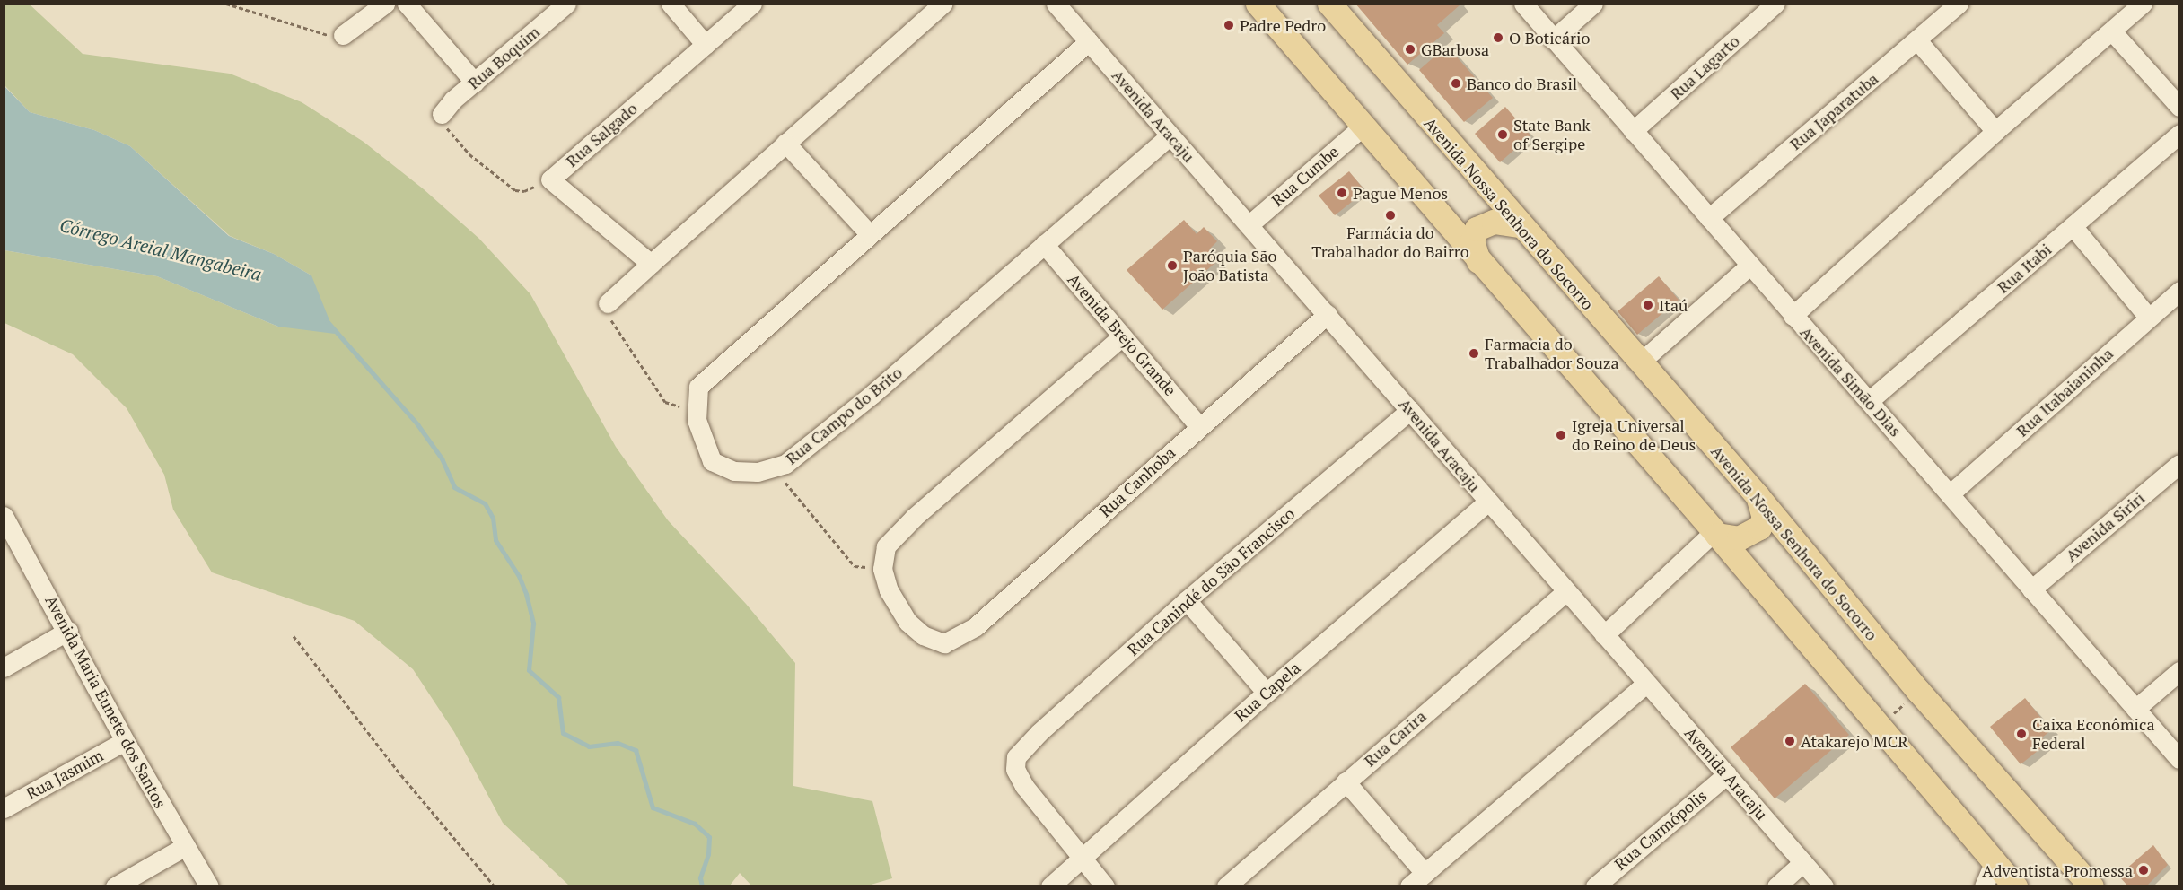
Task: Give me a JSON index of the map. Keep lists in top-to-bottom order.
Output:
{
  "streets": {
    "main road": ["Avenida Nossa Senhora do Socorro"],
    "street": [
      "Rua Boquim",
      "Rua Lagarto",
      "Rua Japaratuba",
      "Avenida Aracaju",
      "Rua Salgado",
      "Rua Cumbe",
      "Rua Itabi",
      "Avenida Brejo Grande",
      "Avenida Simão Dias",
      "Rua Itabaianinha",
      "Rua Campo do Brito",
      "Rua Canhoba",
      "Avenida Siriri",
      "Rua Canindé do São Francisco",
      "Rua Capela",
      "Avenida Maria Eunete dos Santos",
      "Rua Carira",
      "Rua Jasmim",
      "Rua Carmópolis"
    ]
  },
  "crossings": [
    ["Rua Lagarto", "Avenida Simão Dias"],
    ["Rua Japaratuba", "Avenida Simão Dias"],
    ["Avenida Aracaju", "Rua Cumbe"],
    ["Avenida Aracaju", "Rua Campo do Brito"],
    ["Avenida Aracaju", "Rua Canhoba"],
    ["Avenida Aracaju", "Rua Canindé do São Francisco"],
    ["Avenida Aracaju", "Rua Capela"],
    ["Avenida Aracaju", "Rua Carira"],
    ["Avenida Aracaju", "Rua Carmópolis"],
    ["Rua Itabi", "Avenida Simão Dias"],
    ["Avenida Brejo Grande", "Rua Campo do Brito"],
    ["Avenida Brejo Grande", "Rua Canhoba"],
    ["Avenida Simão Dias", "Rua Itabaianinha"],
    ["Avenida Simão Dias", "Avenida Siriri"],
    ["Rua Canindé do São Francisco", "Rua Capela"],
    ["Avenida Maria Eunete dos Santos", "Rua Jasmim"]
  ],
  "water": ["Córrego Areial Mangabeira"],
  "places": [
    "Padre Pedro",
    "O Boticário",
    "GBarbosa",
    "Banco do Brasil",
    "State Bank of Sergipe",
    "Pague Menos",
    "Farmácia do Trabalhador do Bairro",
    "Paróquia São João Batista",
    "Itaú",
    "Farmacia do Trabalhador Souza",
    "Igreja Universal do Reino de Deus",
    "Caixa Econômica Federal",
    "Atakarejo MCR",
    "Adventista Promessa"
  ]
}
